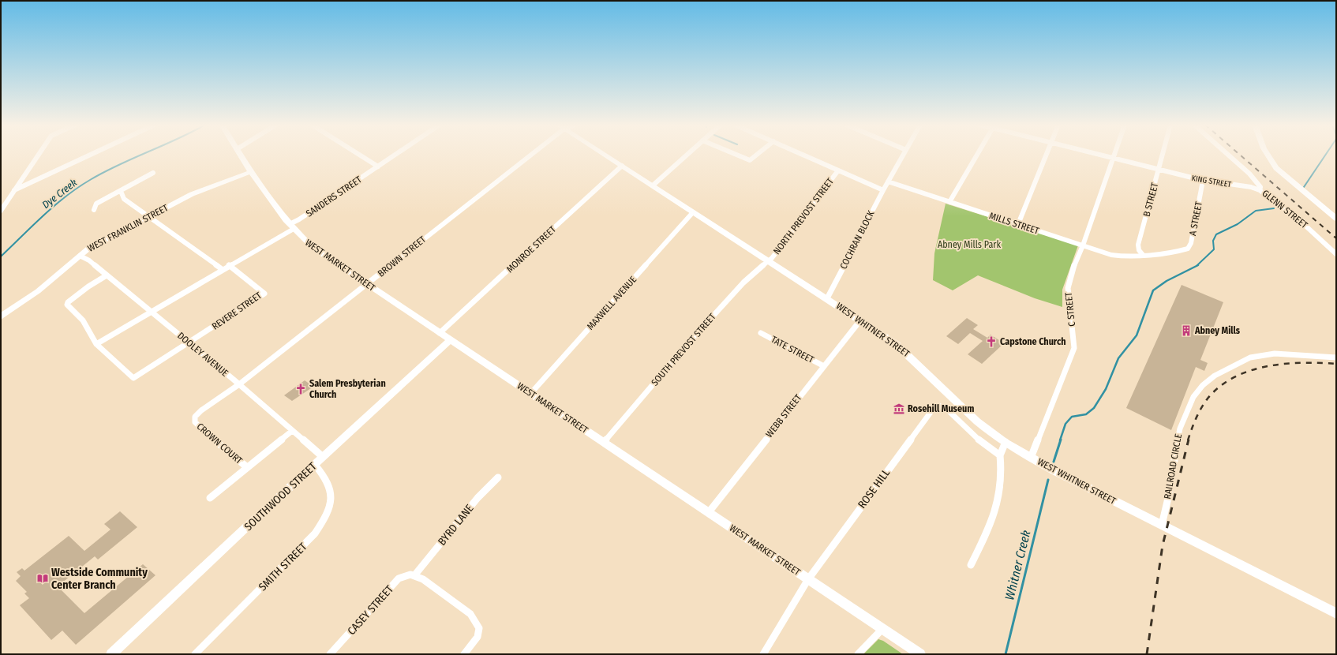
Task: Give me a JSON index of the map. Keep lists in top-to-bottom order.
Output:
{
  "streets": {
    "street": [
      "KING STREET",
      "SANDERS STREET",
      "B STREET",
      "GLENN STREET",
      "NORTH PREVOST STREET",
      "A STREET",
      "MILLS STREET",
      "WEST FRANKLIN STREET",
      "COCHRAN BLOCK",
      "MONROE STREET",
      "BROWN STREET",
      "WEST MARKET STREET",
      "MAXWELL AVENUE",
      "C STREET",
      "REVERE STREET",
      "WEST WHITNER STREET",
      "SOUTH PREVOST STREET",
      "TATE STREET",
      "DOOLEY AVENUE",
      "WEBB STREET",
      "CROWN COURT",
      "RAILROAD CIRCLE",
      "ROSE HILL",
      "SOUTHWOOD STREET",
      "BYRD LANE",
      "SMITH STREET",
      "CASEY STREET"
    ]
  },
  "crossings": [
    ["KING STREET", "B STREET"],
    ["KING STREET", "GLENN STREET"],
    ["KING STREET", "A STREET"],
    ["KING STREET", "C STREET"],
    ["SANDERS STREET", "WEST MARKET STREET"],
    ["SANDERS STREET", "REVERE STREET"],
    ["SANDERS STREET", "DOOLEY AVENUE"],
    ["B STREET", "A STREET"],
    ["B STREET", "MILLS STREET"],
    ["NORTH PREVOST STREET", "WEST WHITNER STREET"],
    ["NORTH PREVOST STREET", "SOUTH PREVOST STREET"],
    ["A STREET", "MILLS STREET"],
    ["MILLS STREET", "COCHRAN BLOCK"],
    ["MILLS STREET", "C STREET"],
    ["WEST FRANKLIN STREET", "WEST MARKET STREET"],
    ["WEST FRANKLIN STREET", "DOOLEY AVENUE"],
    ["COCHRAN BLOCK", "WEST WHITNER STREET"],
    ["MONROE STREET", "WEST MARKET STREET"],
    ["MONROE STREET", "WEST WHITNER STREET"],
    ["BROWN STREET", "WEST MARKET STREET"],
    ["BROWN STREET", "DOOLEY AVENUE"],
    ["BROWN STREET", "CROWN COURT"],
    ["WEST MARKET STREET", "MAXWELL AVENUE"],
    ["WEST MARKET STREET", "SOUTH PREVOST STREET"],
    ["WEST MARKET STREET", "WEBB STREET"],
    ["WEST MARKET STREET", "ROSE HILL"],
    ["WEST MARKET STREET", "SOUTHWOOD STREET"],
    ["MAXWELL AVENUE", "WEST WHITNER STREET"],
    ["C STREET", "WEST WHITNER STREET"],
    ["REVERE STREET", "DOOLEY AVENUE"],
    ["WEST WHITNER STREET", "SOUTH PREVOST STREET"],
    ["WEST WHITNER STREET", "WEBB STREET"],
    ["WEST WHITNER STREET", "RAILROAD CIRCLE"],
    ["TATE STREET", "WEBB STREET"],
    ["DOOLEY AVENUE", "CROWN COURT"],
    ["DOOLEY AVENUE", "SOUTHWOOD STREET"],
    ["SOUTHWOOD STREET", "SMITH STREET"],
    ["BYRD LANE", "CASEY STREET"]
  ],
  "water": ["Dye Creek", "Whitner Creek"],
  "parks": ["Abney Mills Park"],
  "places": {
    "building": ["Abney Mills"],
    "church": ["Capstone Church", "Salem Presbyterian Church"],
    "museum": ["Rosehill Museum"],
    "library": ["Westside Community Center Branch"]
  }
}
